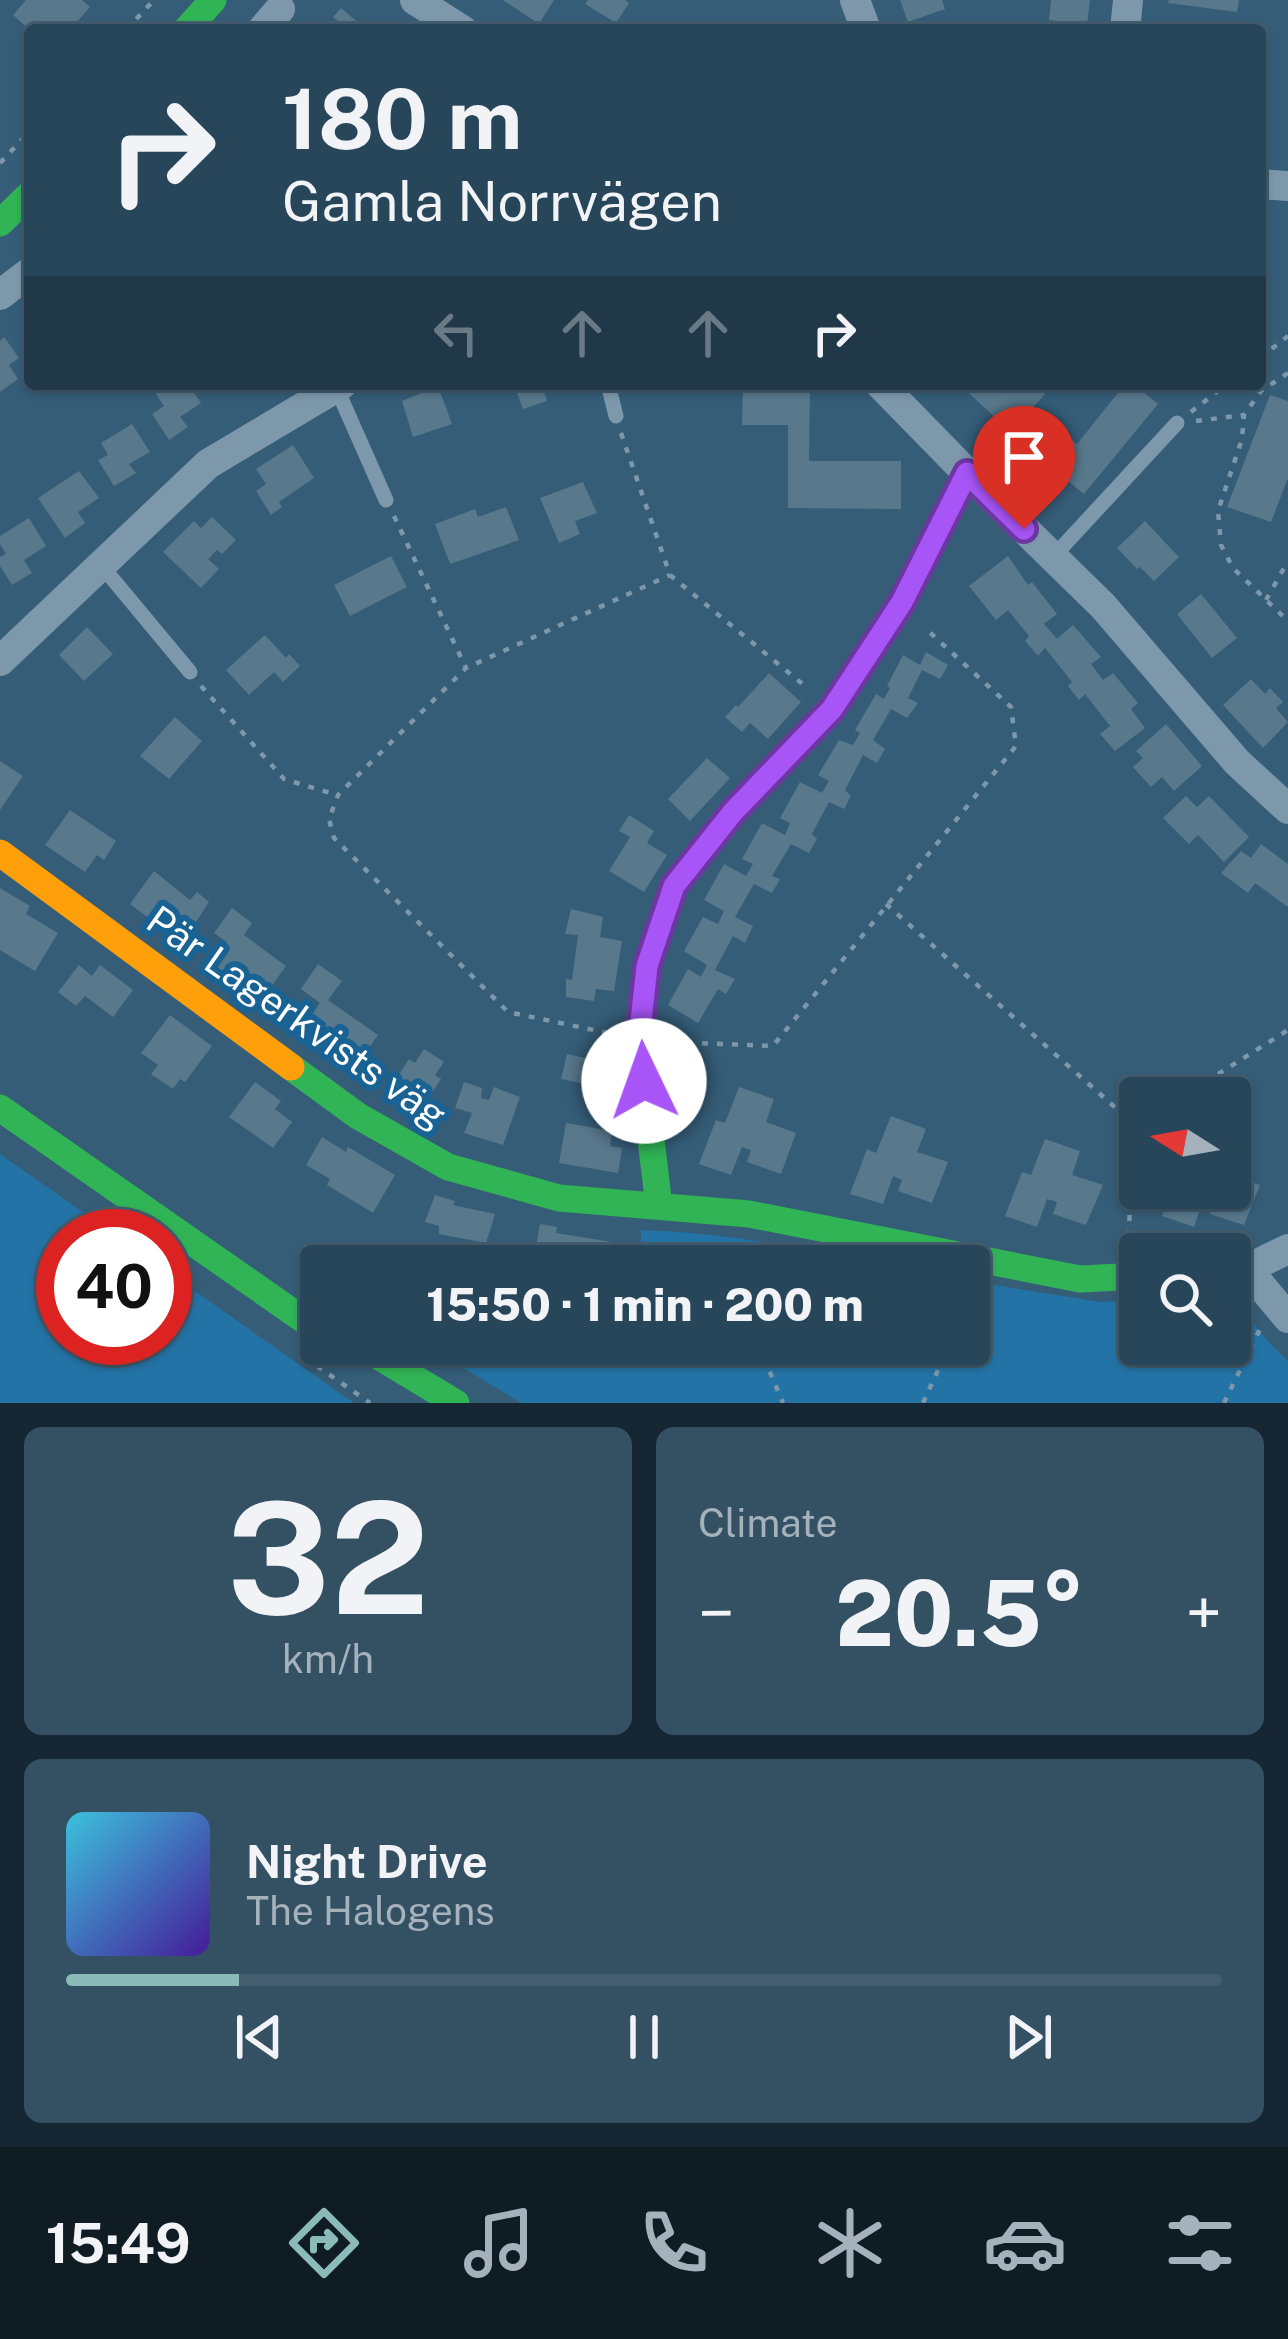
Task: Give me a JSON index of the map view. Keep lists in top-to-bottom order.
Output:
{
  "streets": {
    "street": ["Pär Lagerkvists väg"]
  },
  "north": "left",
  "page": {
    "turn": ["180 m", "Gamla Norrvägen"],
    "limit": "40",
    "trip": "15:50 · 1 min · 200 m",
    "tile": [
      ["32", "km/h"],
      "Climate"
    ],
    "heat": ["−", "20.5°", "+"],
    "song": ["Night Drive", "The Halogens"],
    "tabs": "15:49"
  }
}
